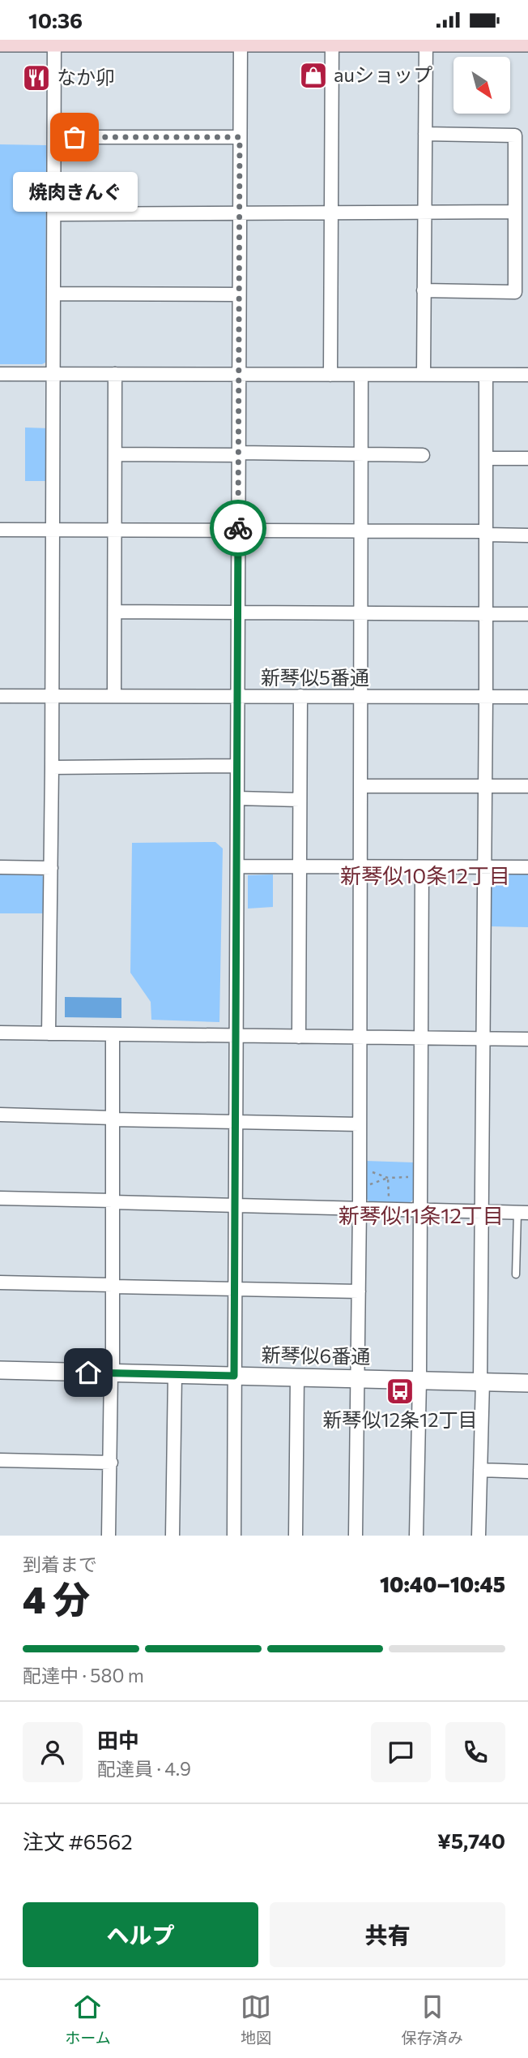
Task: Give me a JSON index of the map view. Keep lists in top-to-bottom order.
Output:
{
  "streets": {
    "street": ["新琴似5番通", "新琴似6番通"]
  },
  "districts": ["新琴似10条12丁目", "新琴似11条12丁目"],
  "places": {
    "shop": ["auショップ"],
    "restaurant": ["なか卯"],
    "other": ["焼肉きんぐ"],
    "bus stop": ["新琴似12条12丁目"]
  },
  "north": "bottom right",
  "page": {
    "status": "10:36",
    "bubble": "焼肉きんぐ",
    "heading": ["4 分", "到着まで", "10:40–10:45"],
    "panel": [
      "田中",
      "配達員 · 4.9",
      "注文 #6562",
      "¥5,740"
    ],
    "bar": "配達中 · 580 m",
    "buttons": ["ヘルプ", "共有"],
    "tabs": ["ホーム", "地図", "保存済み"]
  }
}
